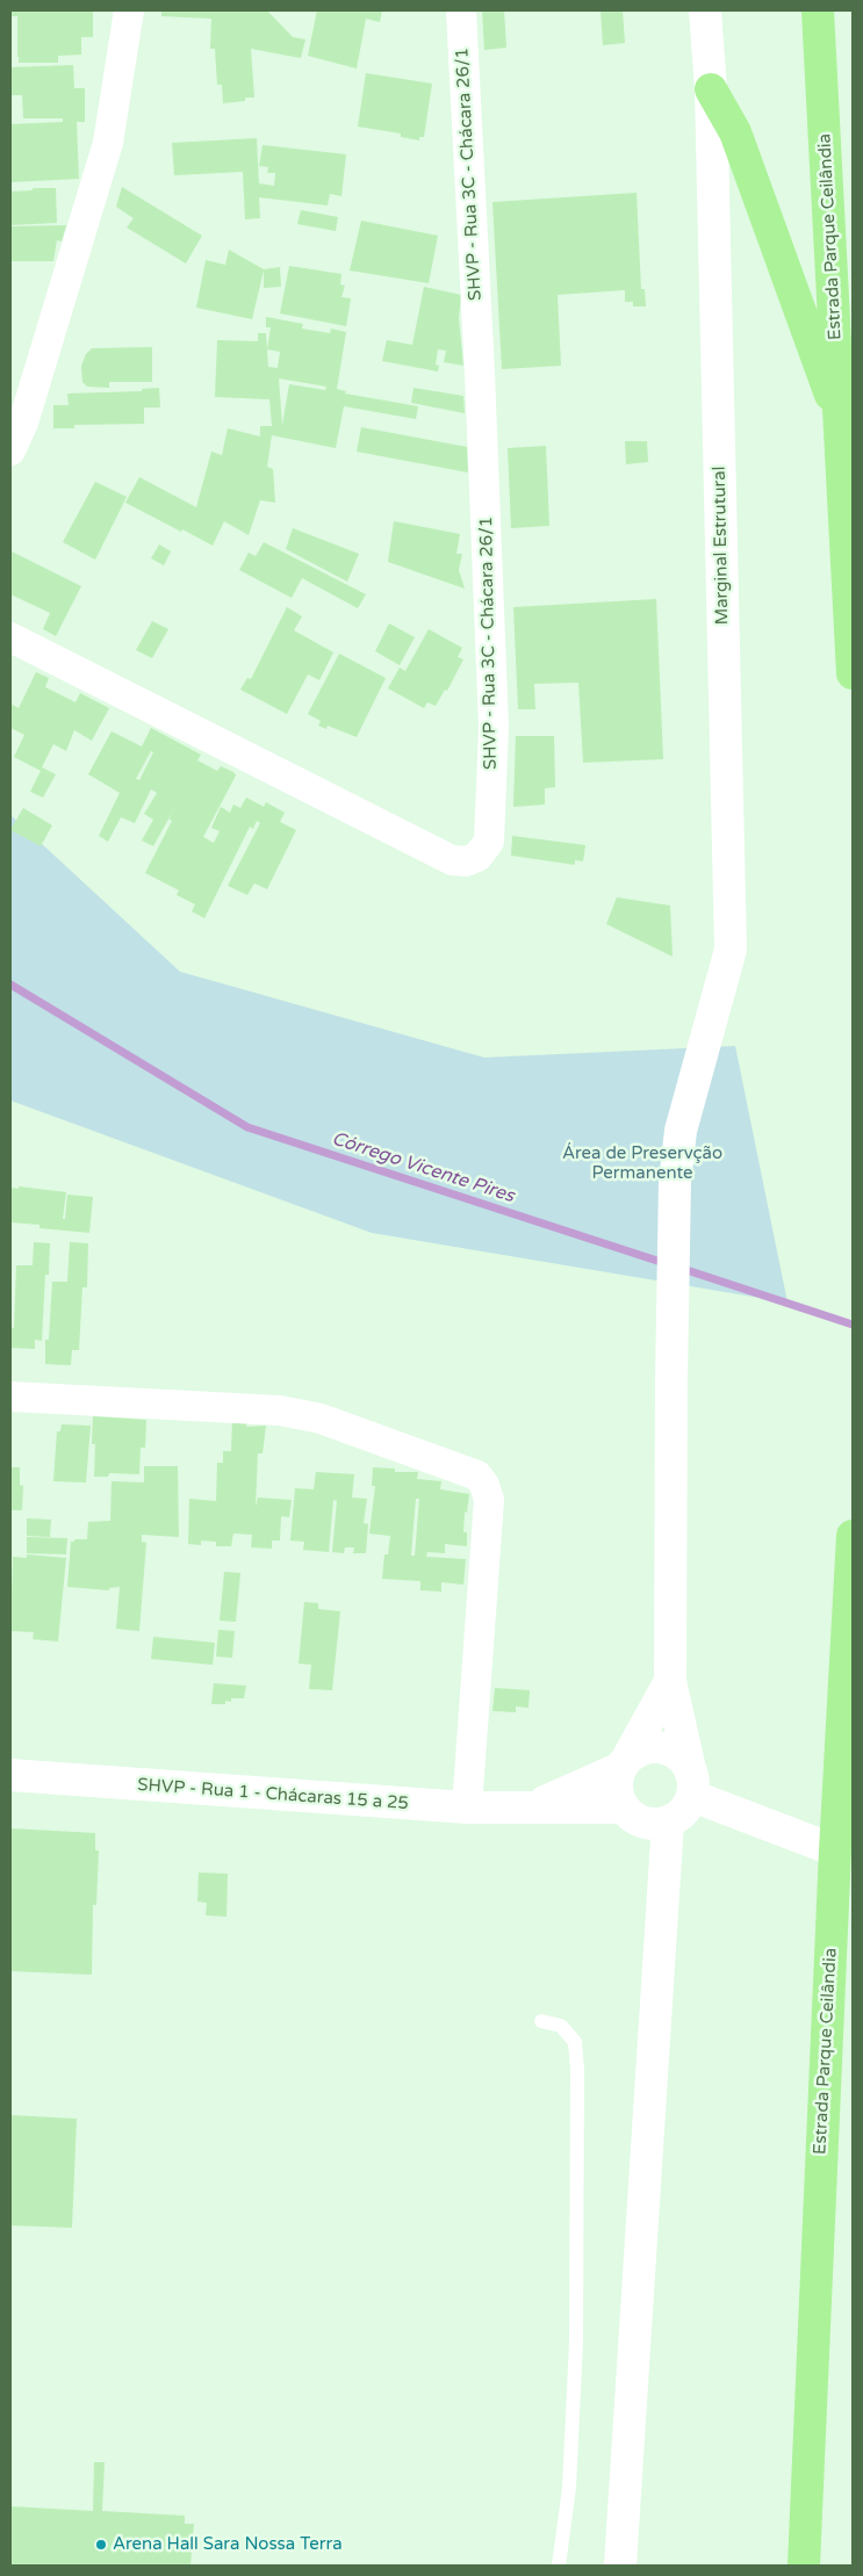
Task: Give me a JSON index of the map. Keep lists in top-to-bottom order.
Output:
{
  "streets": {
    "highway": ["Estrada Parque Ceilândia"],
    "street": ["SHVP - Rua 3C - Chácara 26/1", "Marginal Estrutural", "SHVP - Rua 1 - Chácaras 15 a 25"]
  },
  "crossings": [
    ["Marginal Estrutural", "SHVP - Rua 1 - Chácaras 15 a 25"]
  ],
  "water": ["Córrego Vicente Pires"],
  "parks": ["Área de Preservção Permanente"],
  "places": ["Arena Hall Sara Nossa Terra"]
}
